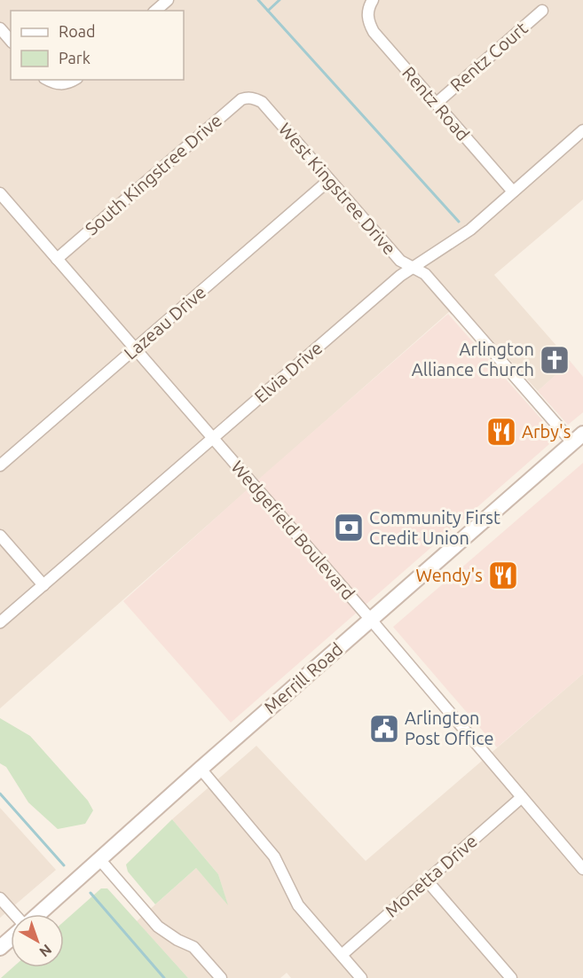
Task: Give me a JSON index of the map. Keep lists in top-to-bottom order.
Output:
{
  "streets": {
    "main road": ["Merrill Road"],
    "street": [
      "Rentz Court",
      "Rentz Road",
      "South Kingstree Drive",
      "West Kingstree Drive",
      "Lazeau Drive",
      "Elvia Drive",
      "Wedgefield Boulevard",
      "Monetta Drive"
    ]
  },
  "crossings": [
    ["Rentz Court", "Rentz Road"],
    ["Rentz Road", "Elvia Drive"],
    ["South Kingstree Drive", "West Kingstree Drive"],
    ["South Kingstree Drive", "Wedgefield Boulevard"],
    ["West Kingstree Drive", "Lazeau Drive"],
    ["West Kingstree Drive", "Elvia Drive"],
    ["West Kingstree Drive", "Merrill Road"],
    ["Lazeau Drive", "Wedgefield Boulevard"],
    ["Elvia Drive", "Wedgefield Boulevard"],
    ["Wedgefield Boulevard", "Merrill Road"],
    ["Wedgefield Boulevard", "Monetta Drive"]
  ],
  "places": {
    "church": ["Arlington Alliance Church"],
    "restaurant": ["Arby's", "Wendy's"],
    "bank": ["Community First Credit Union"],
    "public building": ["Arlington Post Office"]
  },
  "legend": ["Road", "Park"],
  "north": "bottom right"
}
